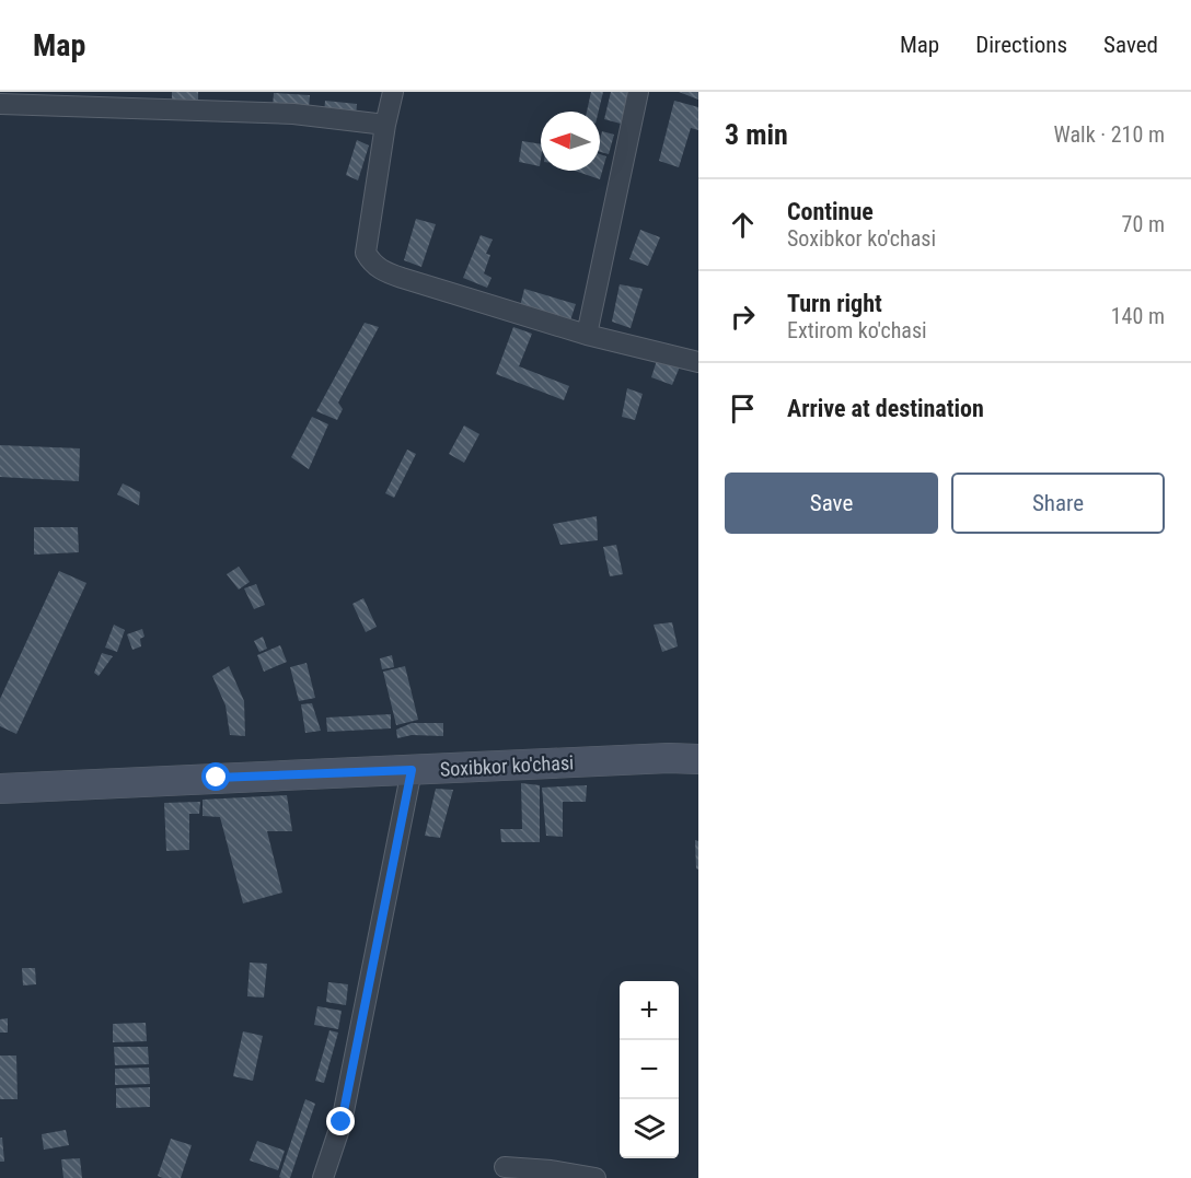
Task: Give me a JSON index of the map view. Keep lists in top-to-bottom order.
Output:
{
  "streets": {
    "main road": ["Soxibkor ko'chasi"]
  },
  "north": "left",
  "page": {
    "header": "Map",
    "nav": ["Map", "Directions", "Saved"],
    "heading": ["3 min", "Walk · 210 m"],
    "list": [
      ["Continue", "Soxibkor ko'chasi", "70 m"],
      ["Turn right", "Extirom ko'chasi", "140 m"],
      "Arrive at destination"
    ],
    "buttons": ["Save", "Share"],
    "map_buttons": ["+", "−"]
  }
}
